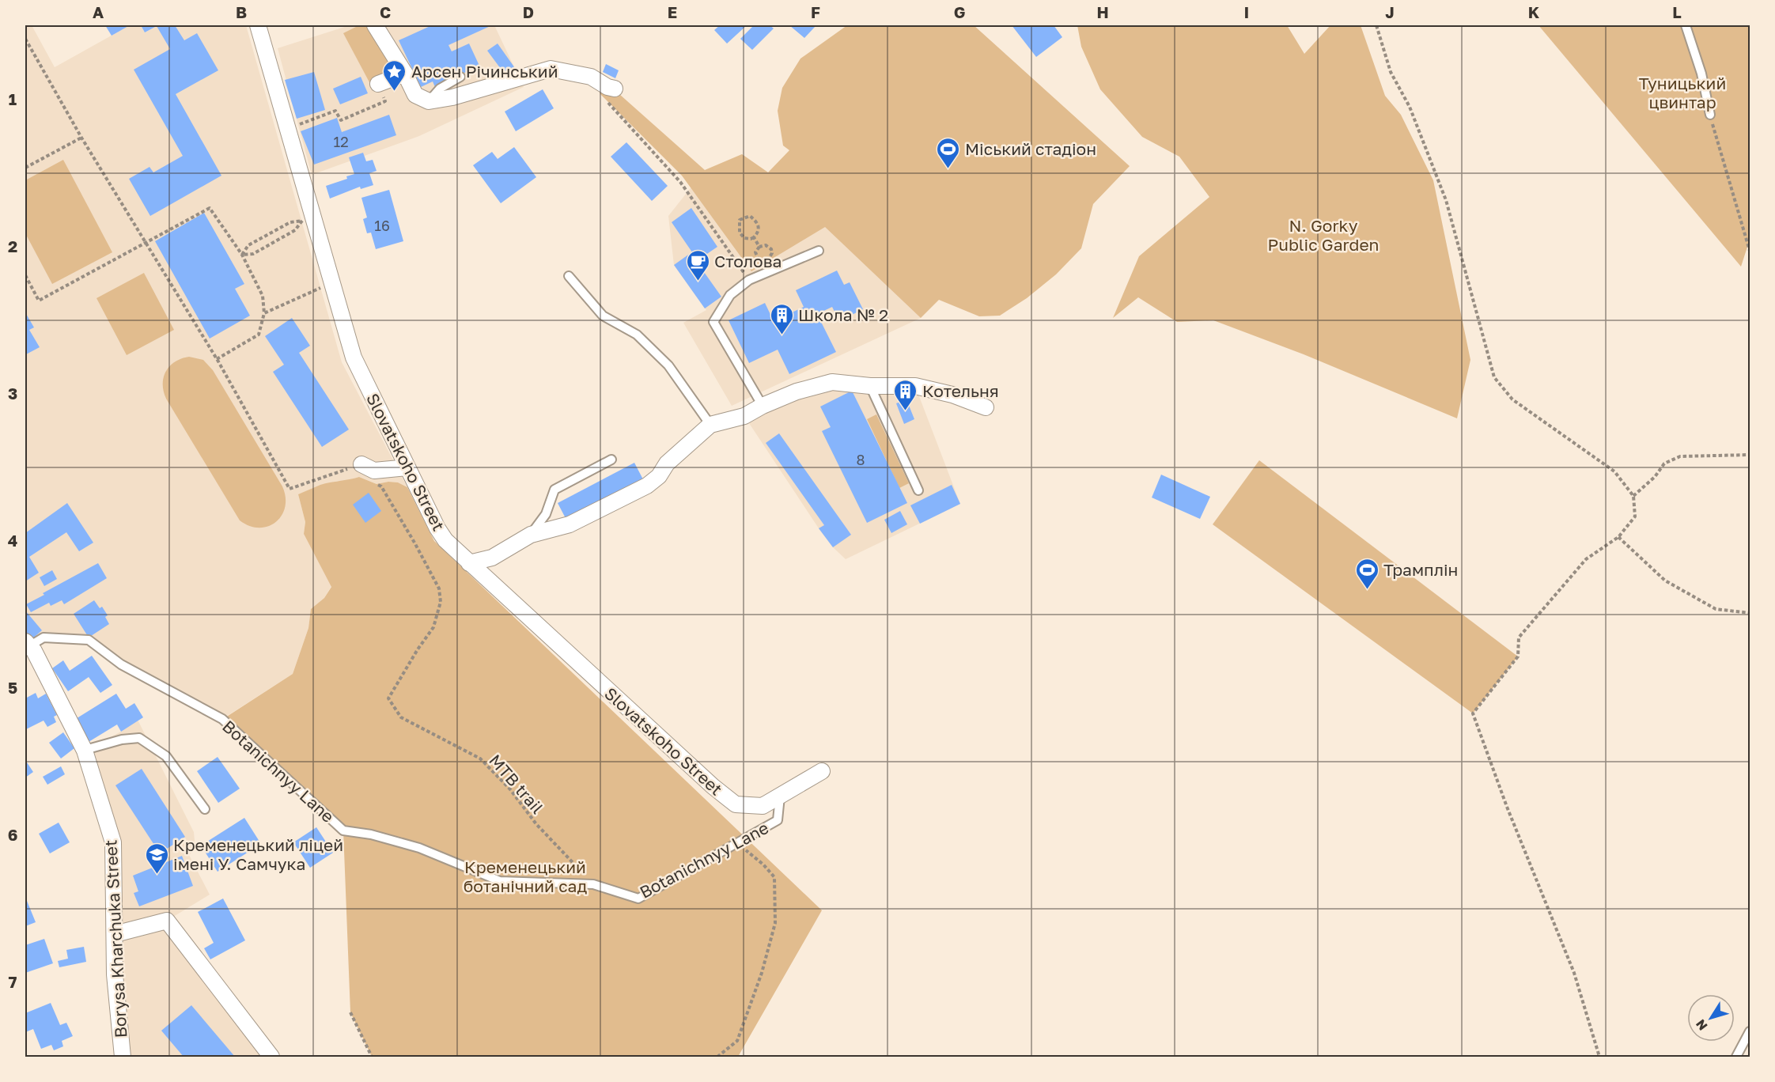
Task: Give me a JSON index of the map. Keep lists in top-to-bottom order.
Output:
{
  "streets": {
    "street": ["Slovatskoho Street", "Borysa Kharchuka Street"],
    "lane": ["Botanichnyy Lane"],
    "path": ["MTB trail"]
  },
  "crossings": [
    ["Slovatskoho Street", "Botanichnyy Lane"],
    ["Botanichnyy Lane", "MTB trail"],
    ["Botanichnyy Lane", "Borysa Kharchuka Street"]
  ],
  "parks": ["Туницький цвинтар", "N. Gorky Public Garden", "Кременецький ботанічний сад"],
  "places": {
    "place": ["Арсен Річинський"],
    "sports": ["Міський стадіон", "Трамплін"],
    "cafe": ["Столова"],
    "building": ["Школа № 2", "Котельня"],
    "school or university": ["Кременецький ліцей імені У. Самчука"]
  },
  "house_numbers": ["12", "16", "8"],
  "north": "bottom left",
  "grid": {
    "columns": [
      "A",
      "B",
      "C",
      "D",
      "E",
      "F",
      "G",
      "H",
      "I",
      "J",
      "K",
      "L"
    ],
    "rows": [
      "1",
      "2",
      "3",
      "4",
      "5",
      "6",
      "7"
    ]
  }
}
